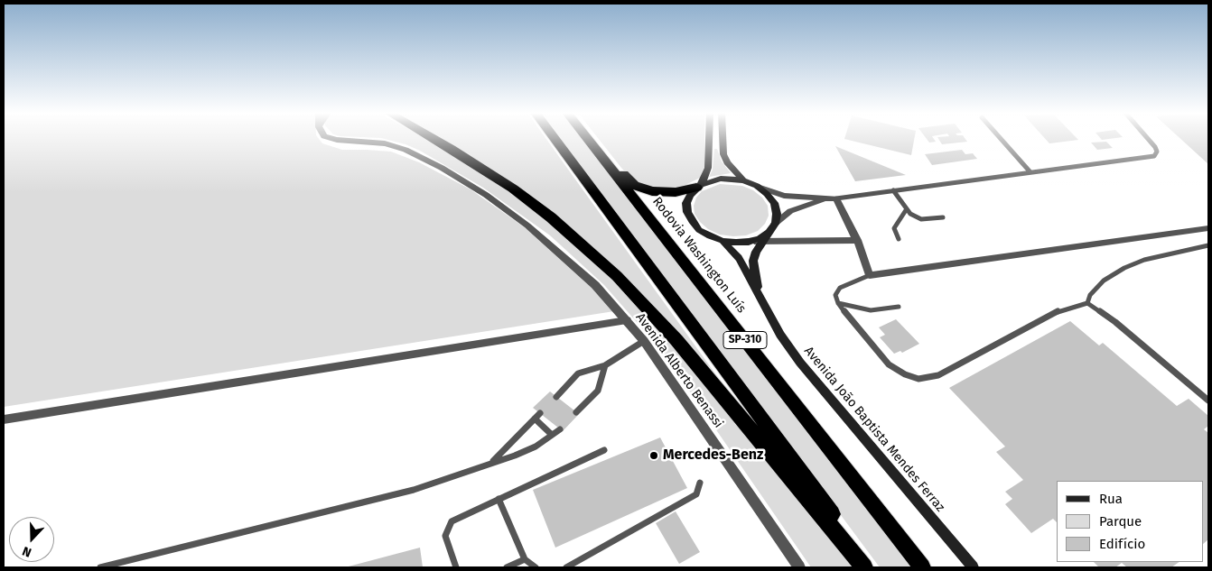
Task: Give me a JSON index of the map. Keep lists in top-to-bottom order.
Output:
{
  "streets": {
    "highway": ["Rodovia Washington Luís", "SP-310"],
    "main road": ["Avenida João Baptista Mendes Ferraz"],
    "street": ["Avenida Alberto Benassi"]
  },
  "places": ["Mercedes-Benz"],
  "legend": ["Rua", "Parque", "Edifício"],
  "north": "bottom"
}
